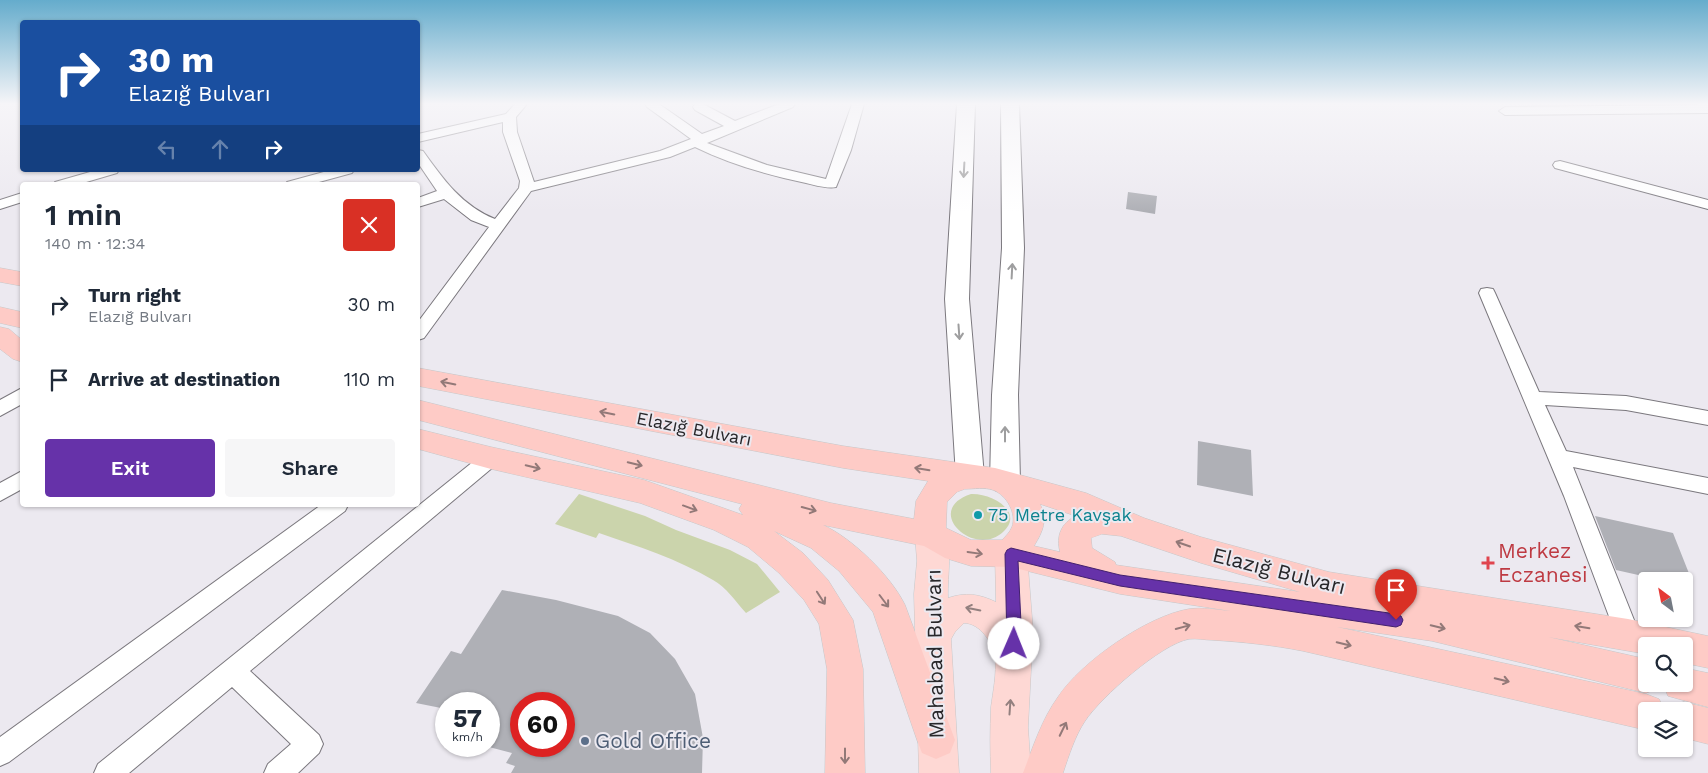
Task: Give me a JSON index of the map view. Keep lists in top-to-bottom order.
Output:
{
  "streets": {
    "highway": ["Elazığ Bulvarı"],
    "main road": ["Mahabad Bulvarı"]
  },
  "crossings": [
    ["Elazığ Bulvarı", "Mahabad Bulvarı"]
  ],
  "places": {
    "other": ["75 Metre Kavşak", "Gold Office"],
    "health": ["Merkez Eczanesi"]
  },
  "north": "top left",
  "page": {
    "turn": ["30 m", "Elazığ Bulvarı"],
    "heading": ["1 min", "140 m · 12:34"],
    "list": [
      {
        "name": "Turn right",
        "note": "Elazığ Bulvarı",
        "value": "30 m"
      },
      {
        "name": "Arrive at destination",
        "value": "110 m"
      }
    ],
    "buttons": ["Exit", "Share"],
    "speed": "57 km/h",
    "limit": "60"
  }
}
